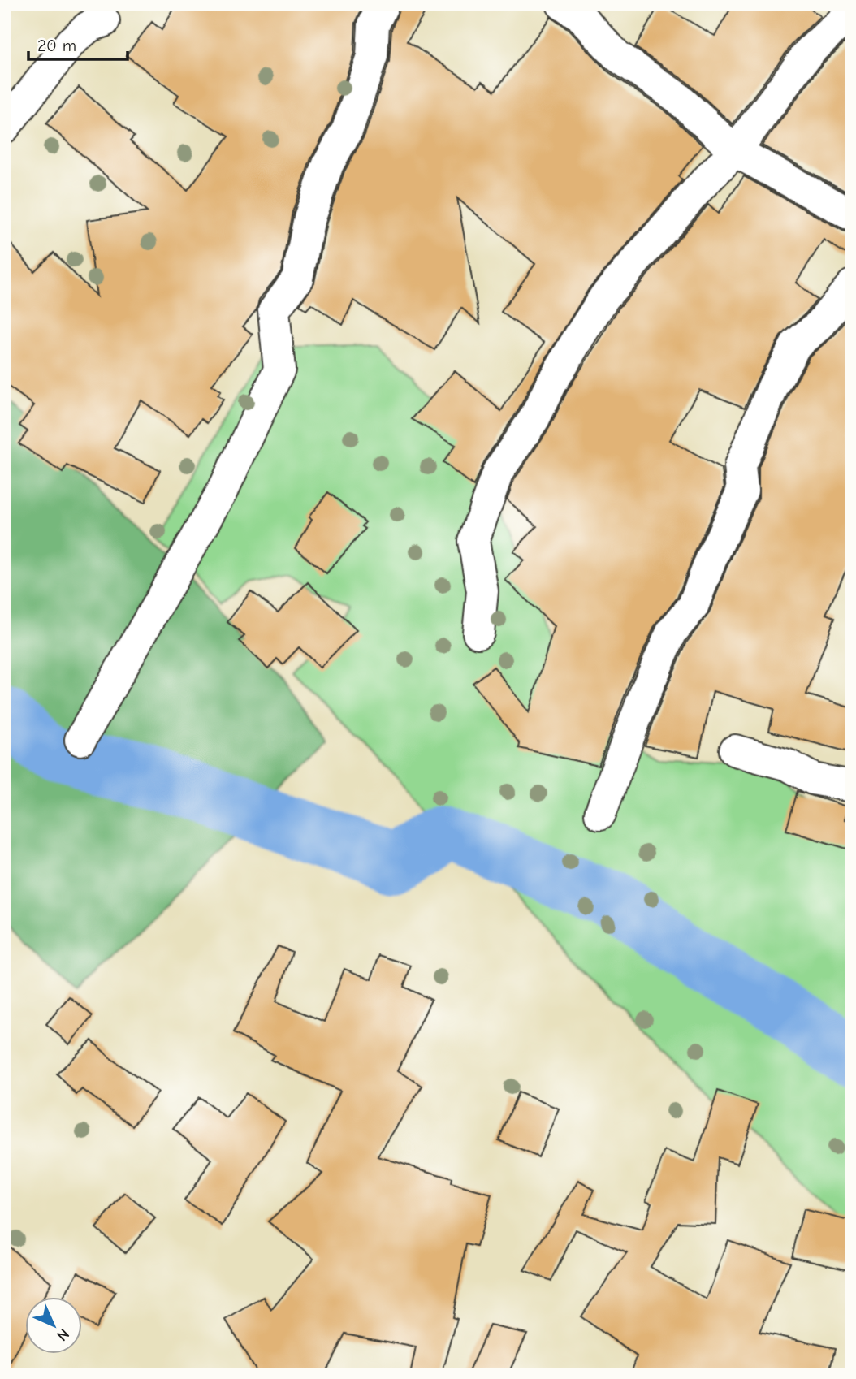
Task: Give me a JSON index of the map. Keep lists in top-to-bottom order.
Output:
{
  "scale_bar": "20 m",
  "north": "bottom right"
}
